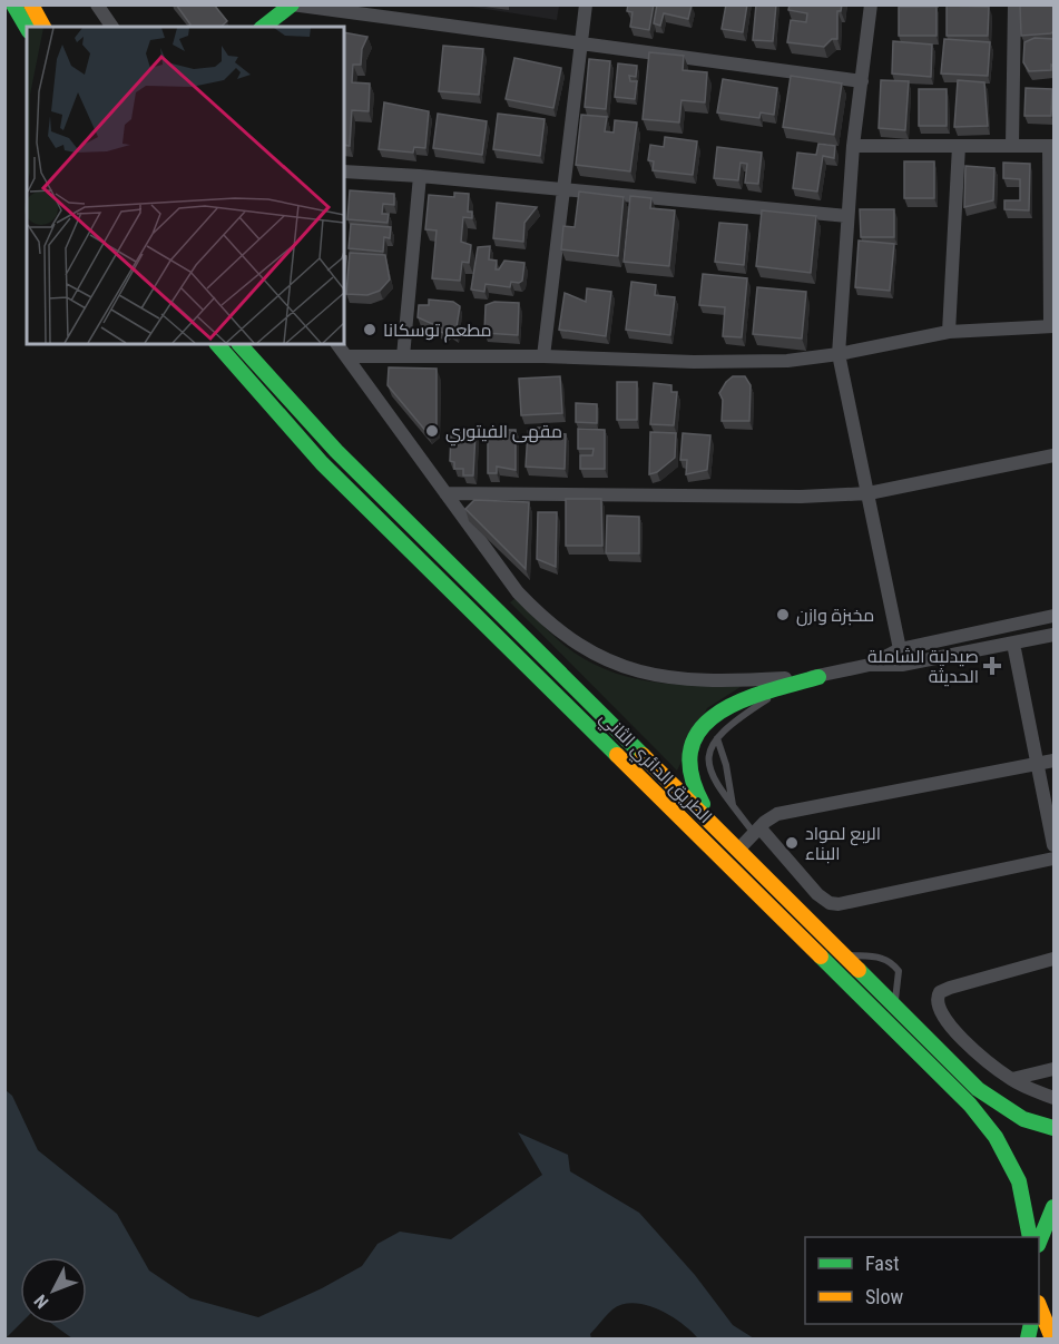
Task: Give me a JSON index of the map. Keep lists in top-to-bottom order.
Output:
{
  "streets": {
    "main road": ["الطريق الدائري الثاني"]
  },
  "places": {
    "other": [
      "مطعم توسكانا",
      "مقهى الفيتوري",
      "مخبزة وازن",
      "الربع لمواد البناء"
    ],
    "health": ["صيدلية الشاملة الحديثة"]
  },
  "legend": ["Fast", "Slow"],
  "north": "bottom left"
}
